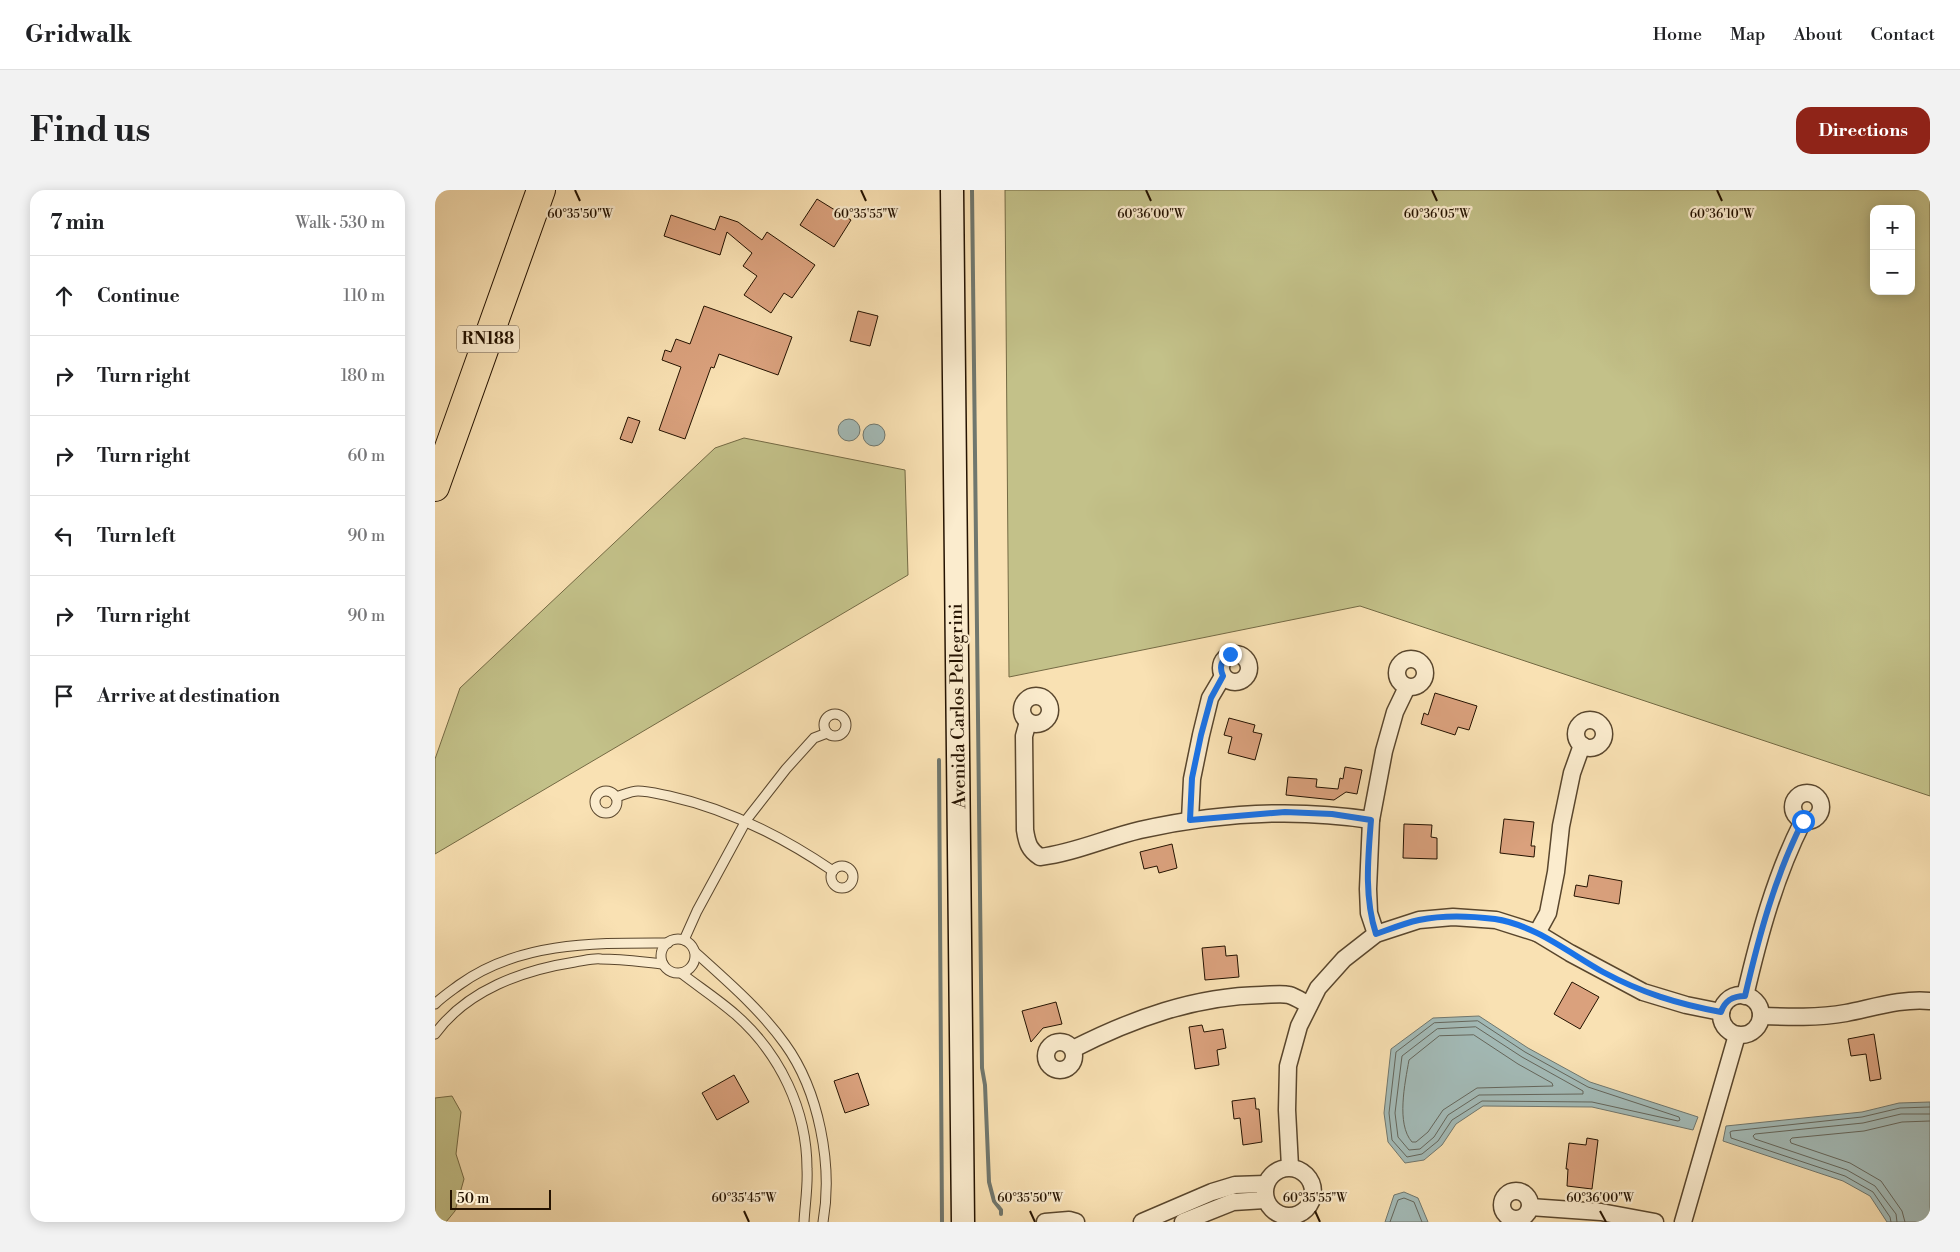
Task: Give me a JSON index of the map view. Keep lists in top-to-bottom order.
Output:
{
  "streets": {
    "highway": ["RN188"],
    "main road": ["Avenida Carlos Pellegrini"]
  },
  "scale_bar": "50 m",
  "page": {
    "header": "Gridwalk",
    "nav": [
      "Home",
      "Map",
      "About",
      "Contact"
    ],
    "buttons": "Directions",
    "title": "Find us",
    "heading": ["7 min", "Walk · 530 m"],
    "map_buttons": ["+", "−"],
    "list": [
      ["Continue", "110 m"],
      ["Turn right", "180 m"],
      ["Turn right", "60 m"],
      ["Turn left", "90 m"],
      ["Turn right", "90 m"],
      "Arrive at destination"
    ],
    "scale": "50 m"
  },
  "coordinates": [
    "60°35'50\"W",
    "60°35'55\"W",
    "60°36'00\"W",
    "60°36'05\"W",
    "60°36'10\"W",
    "60°35'45\"W"
  ]
}
